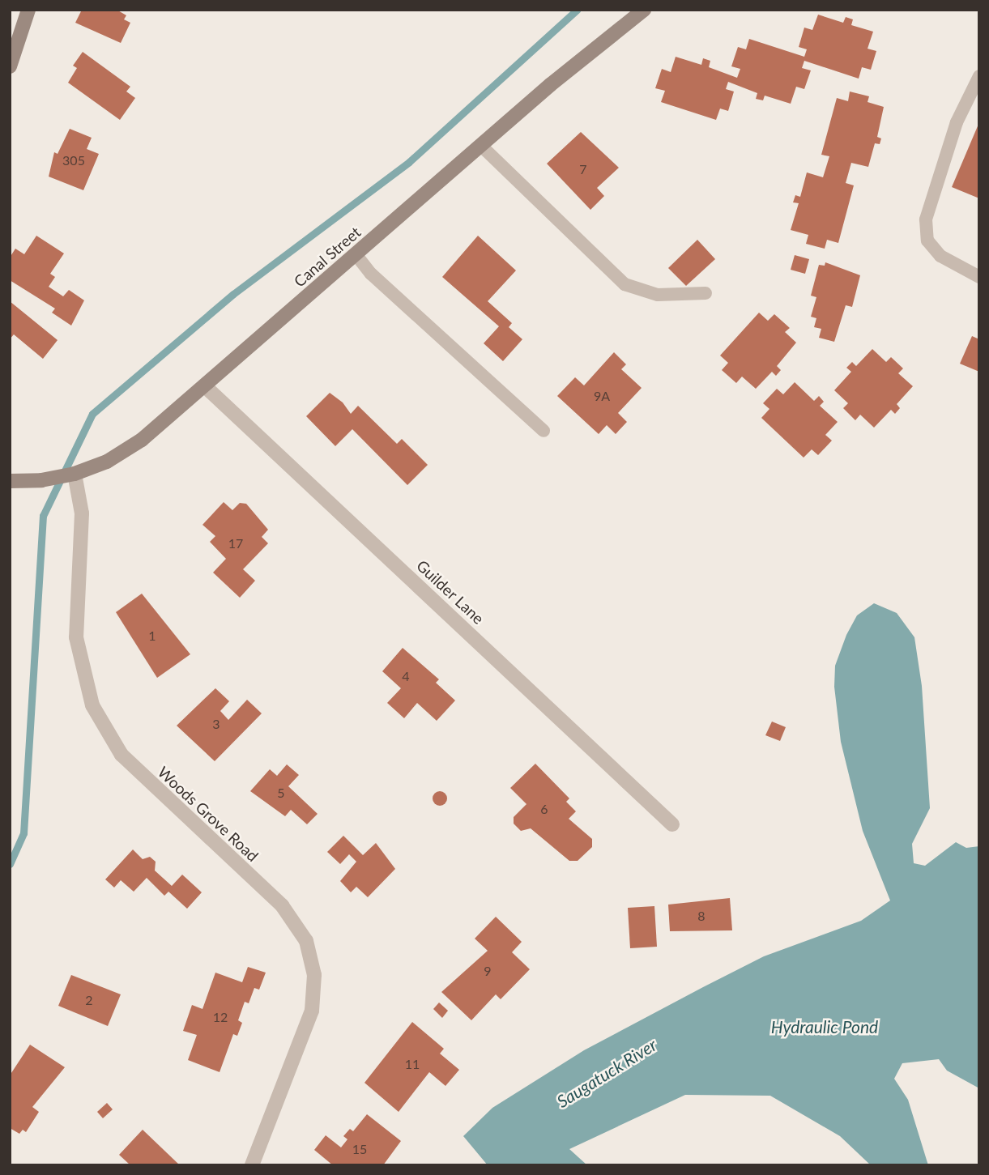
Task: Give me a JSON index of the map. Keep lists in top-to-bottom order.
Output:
{
  "streets": {
    "main road": ["Canal Street"],
    "street": ["Guilder Lane", "Woods Grove Road"]
  },
  "crossings": [
    ["Canal Street", "Guilder Lane"],
    ["Canal Street", "Woods Grove Road"]
  ],
  "water": ["Hydraulic Pond", "Saugatuck River"],
  "house_numbers": [
    "305",
    "7",
    "9A",
    "17",
    "1",
    "4",
    "3",
    "5",
    "6",
    "8",
    "9",
    "2",
    "12",
    "11",
    "15"
  ]
}
